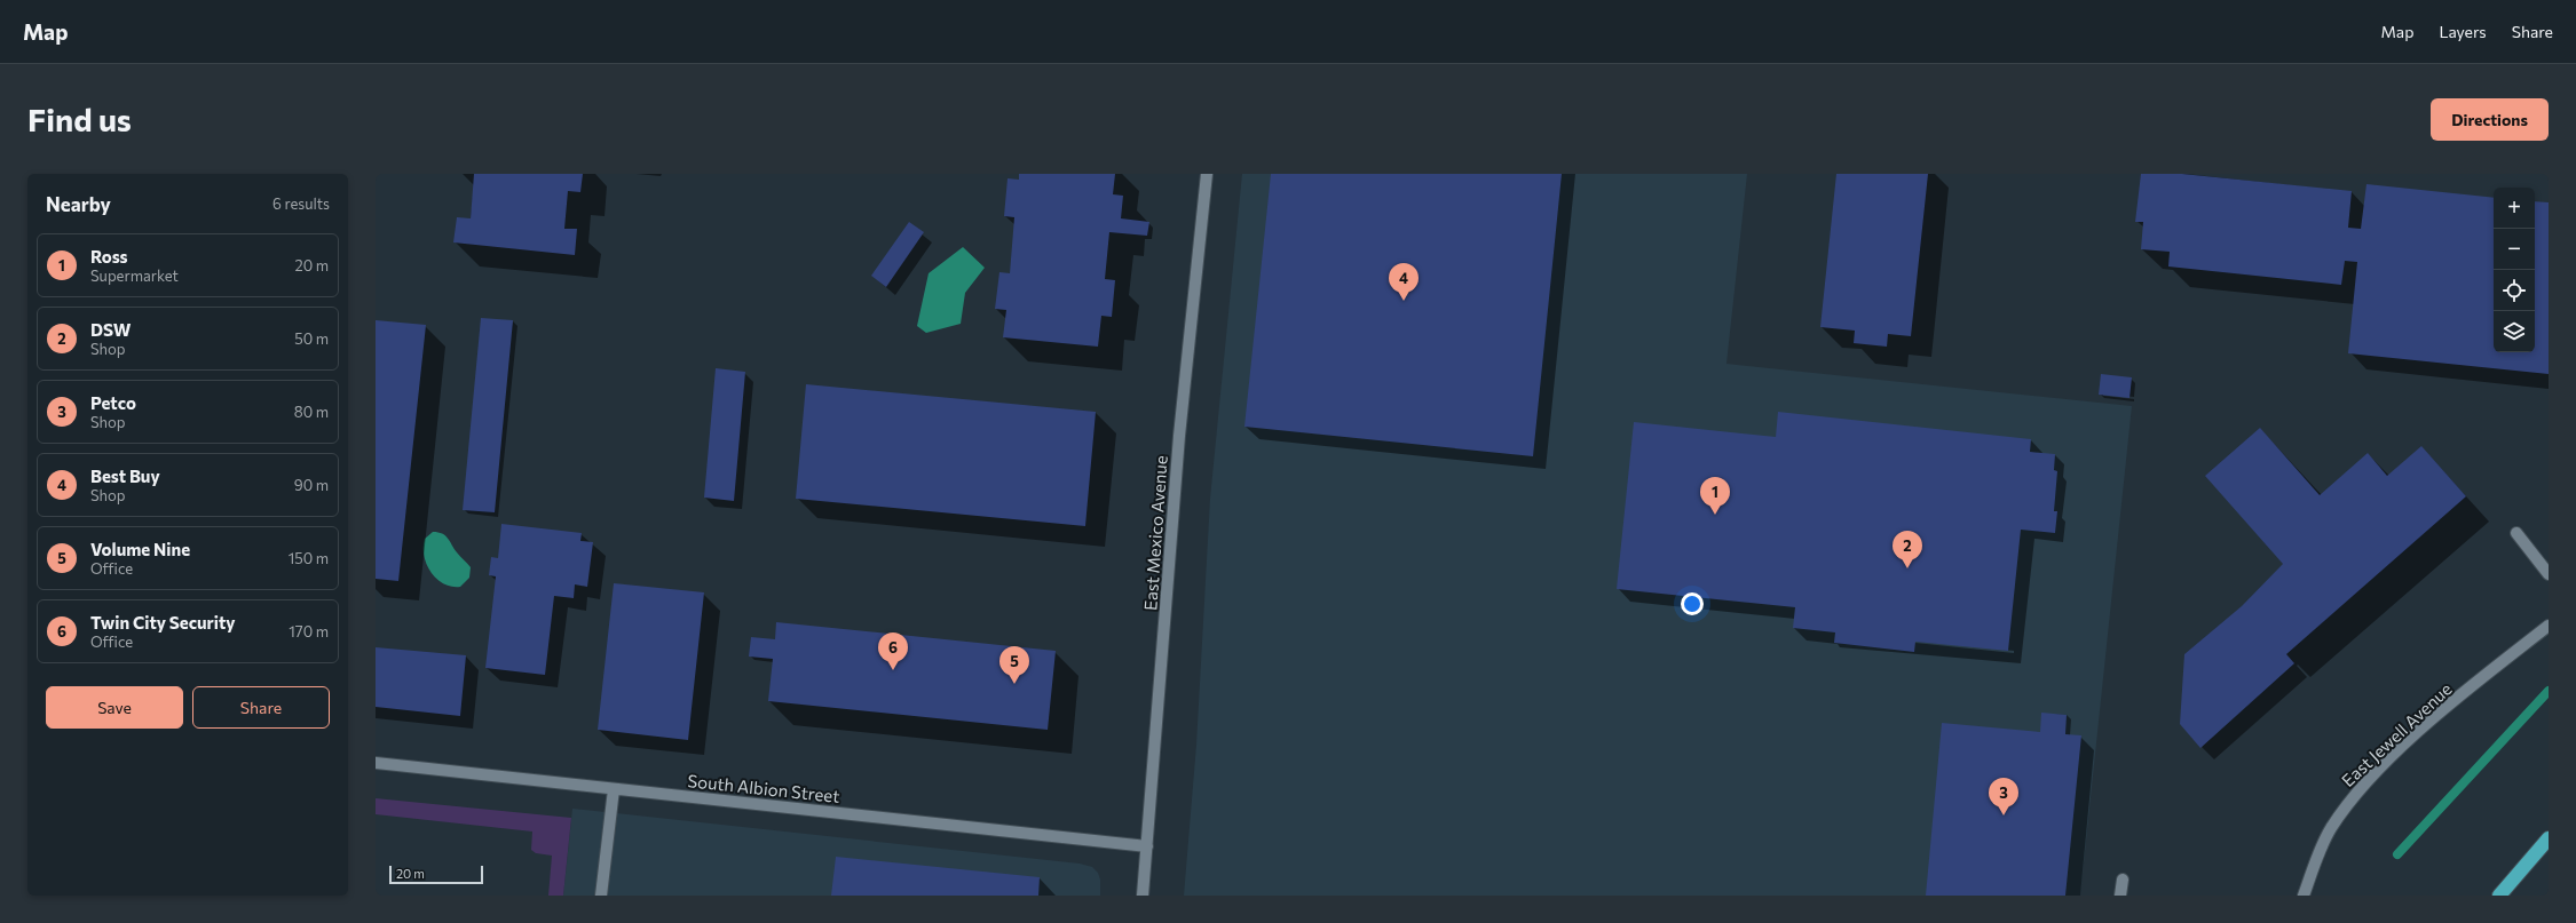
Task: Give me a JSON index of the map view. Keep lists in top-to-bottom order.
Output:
{
  "streets": {
    "street": ["East Mexico Avenue", "East Jewell Avenue", "South Albion Street"]
  },
  "crossings": [
    ["East Mexico Avenue", "South Albion Street"]
  ],
  "scale_bar": "20 m",
  "page": {
    "header": "Map",
    "nav": ["Map", "Layers", "Share"],
    "buttons": [
      "Directions",
      ["Save", "Share"]
    ],
    "title": "Find us",
    "heading": ["Nearby", "6 results"],
    "map_buttons": ["+", "−"],
    "list": [
      {
        "mark": "1",
        "name": "Ross",
        "note": "Supermarket",
        "value": "20 m"
      },
      {
        "mark": "2",
        "name": "DSW",
        "note": "Shop",
        "value": "50 m"
      },
      {
        "mark": "3",
        "name": "Petco",
        "note": "Shop",
        "value": "80 m"
      },
      {
        "mark": "4",
        "name": "Best Buy",
        "note": "Shop",
        "value": "90 m"
      },
      {
        "mark": "5",
        "name": "Volume Nine",
        "note": "Office",
        "value": "150 m"
      },
      {
        "mark": "6",
        "name": "Twin City Security",
        "note": "Office",
        "value": "170 m"
      }
    ],
    "pins": [
      "4",
      "1",
      "2",
      "6",
      "5",
      "3"
    ],
    "scale": "20 m"
  }
}
